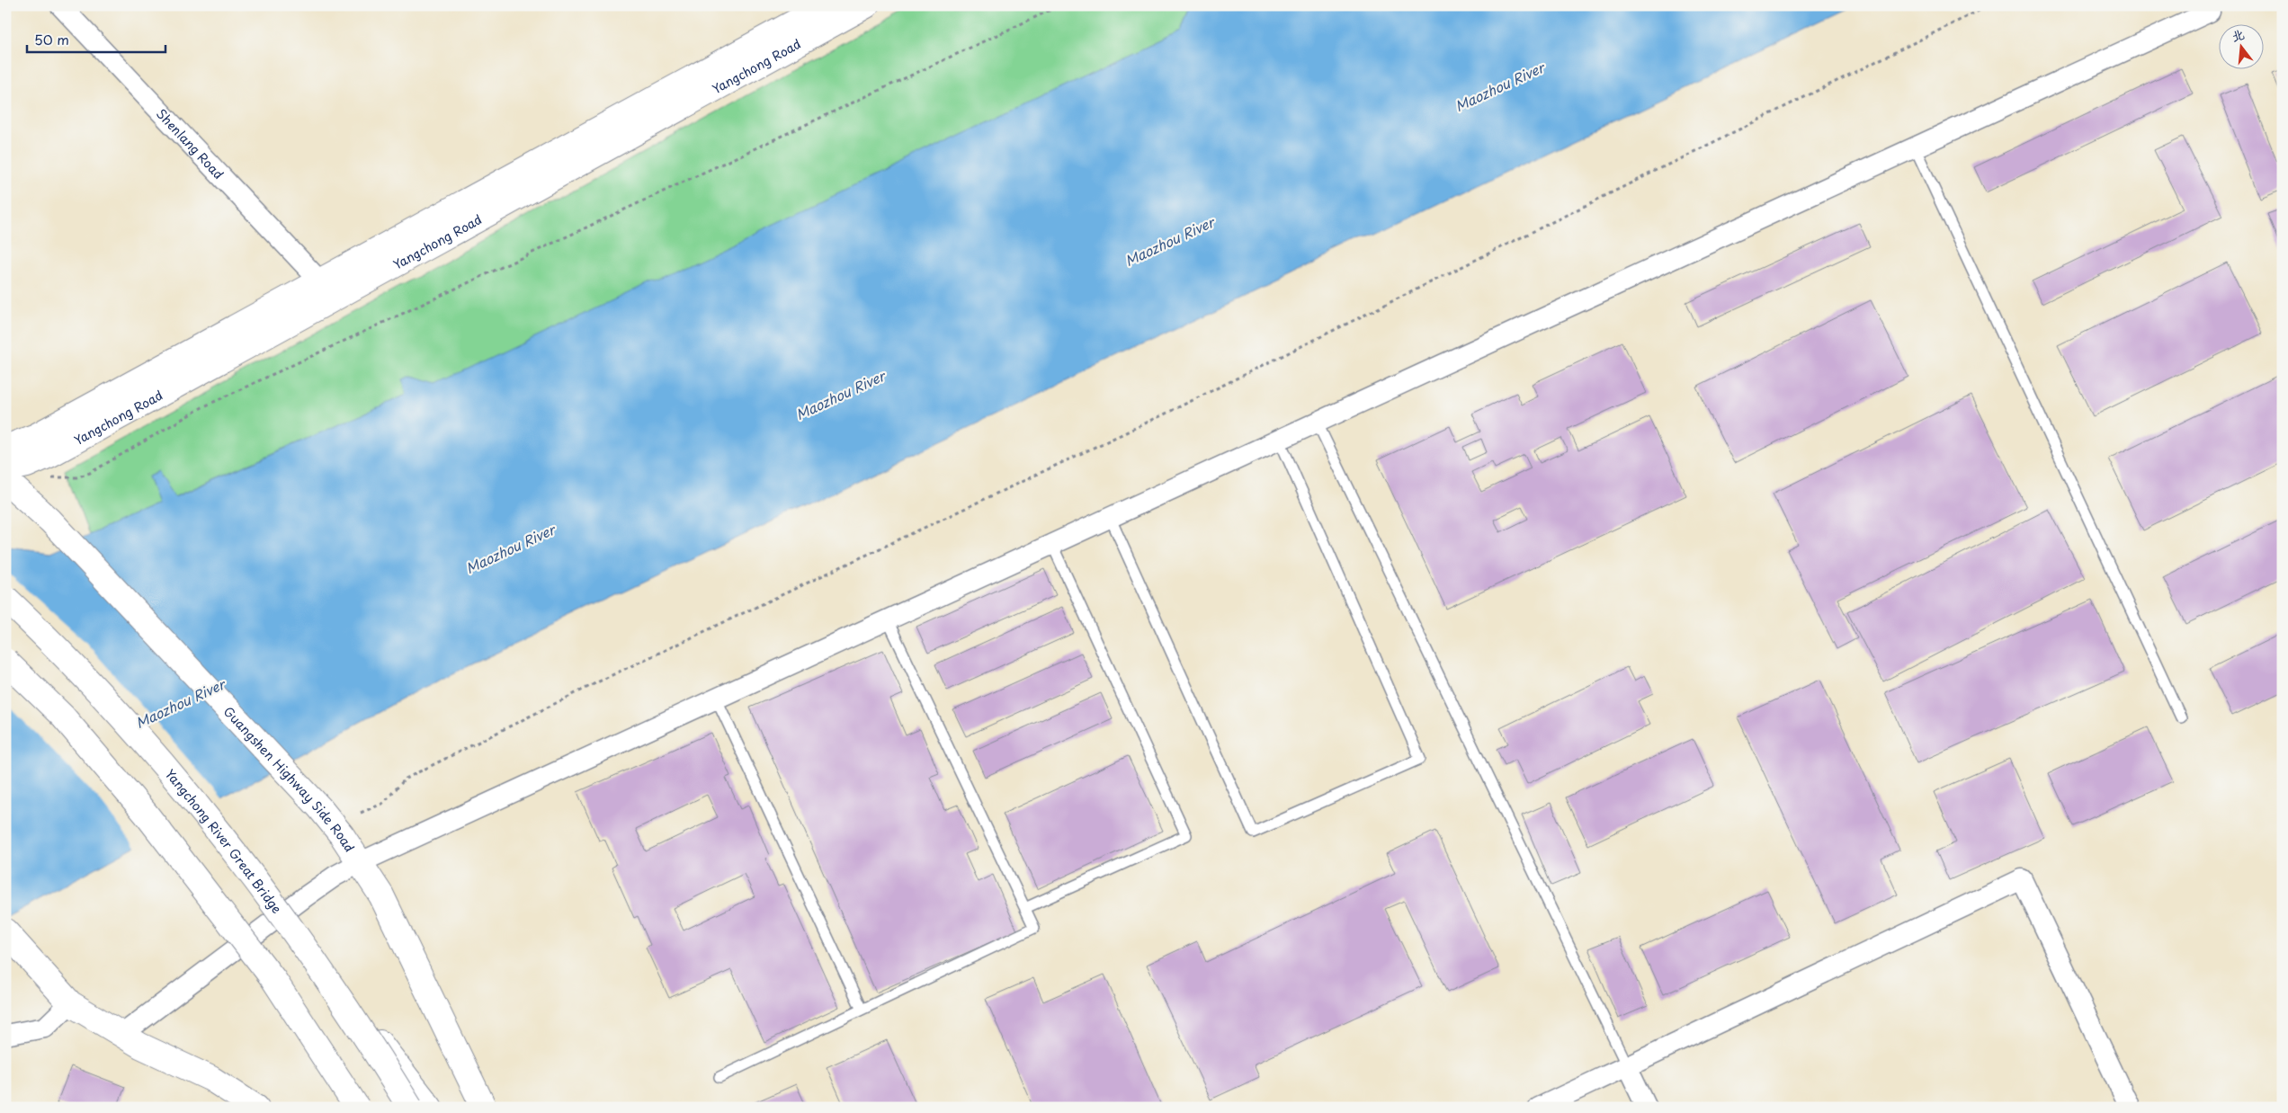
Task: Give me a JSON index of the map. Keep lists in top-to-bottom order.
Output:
{
  "streets": {
    "main road": ["Yangchong Road", "Guangshen Highway Side Road", "Yangchong River Great Bridge"],
    "street": ["Shenlang Road"]
  },
  "crossings": [
    ["Yangchong Road", "Shenlang Road"]
  ],
  "water": ["Maozhou River"],
  "scale_bar": "50 m",
  "north": "top"
}
